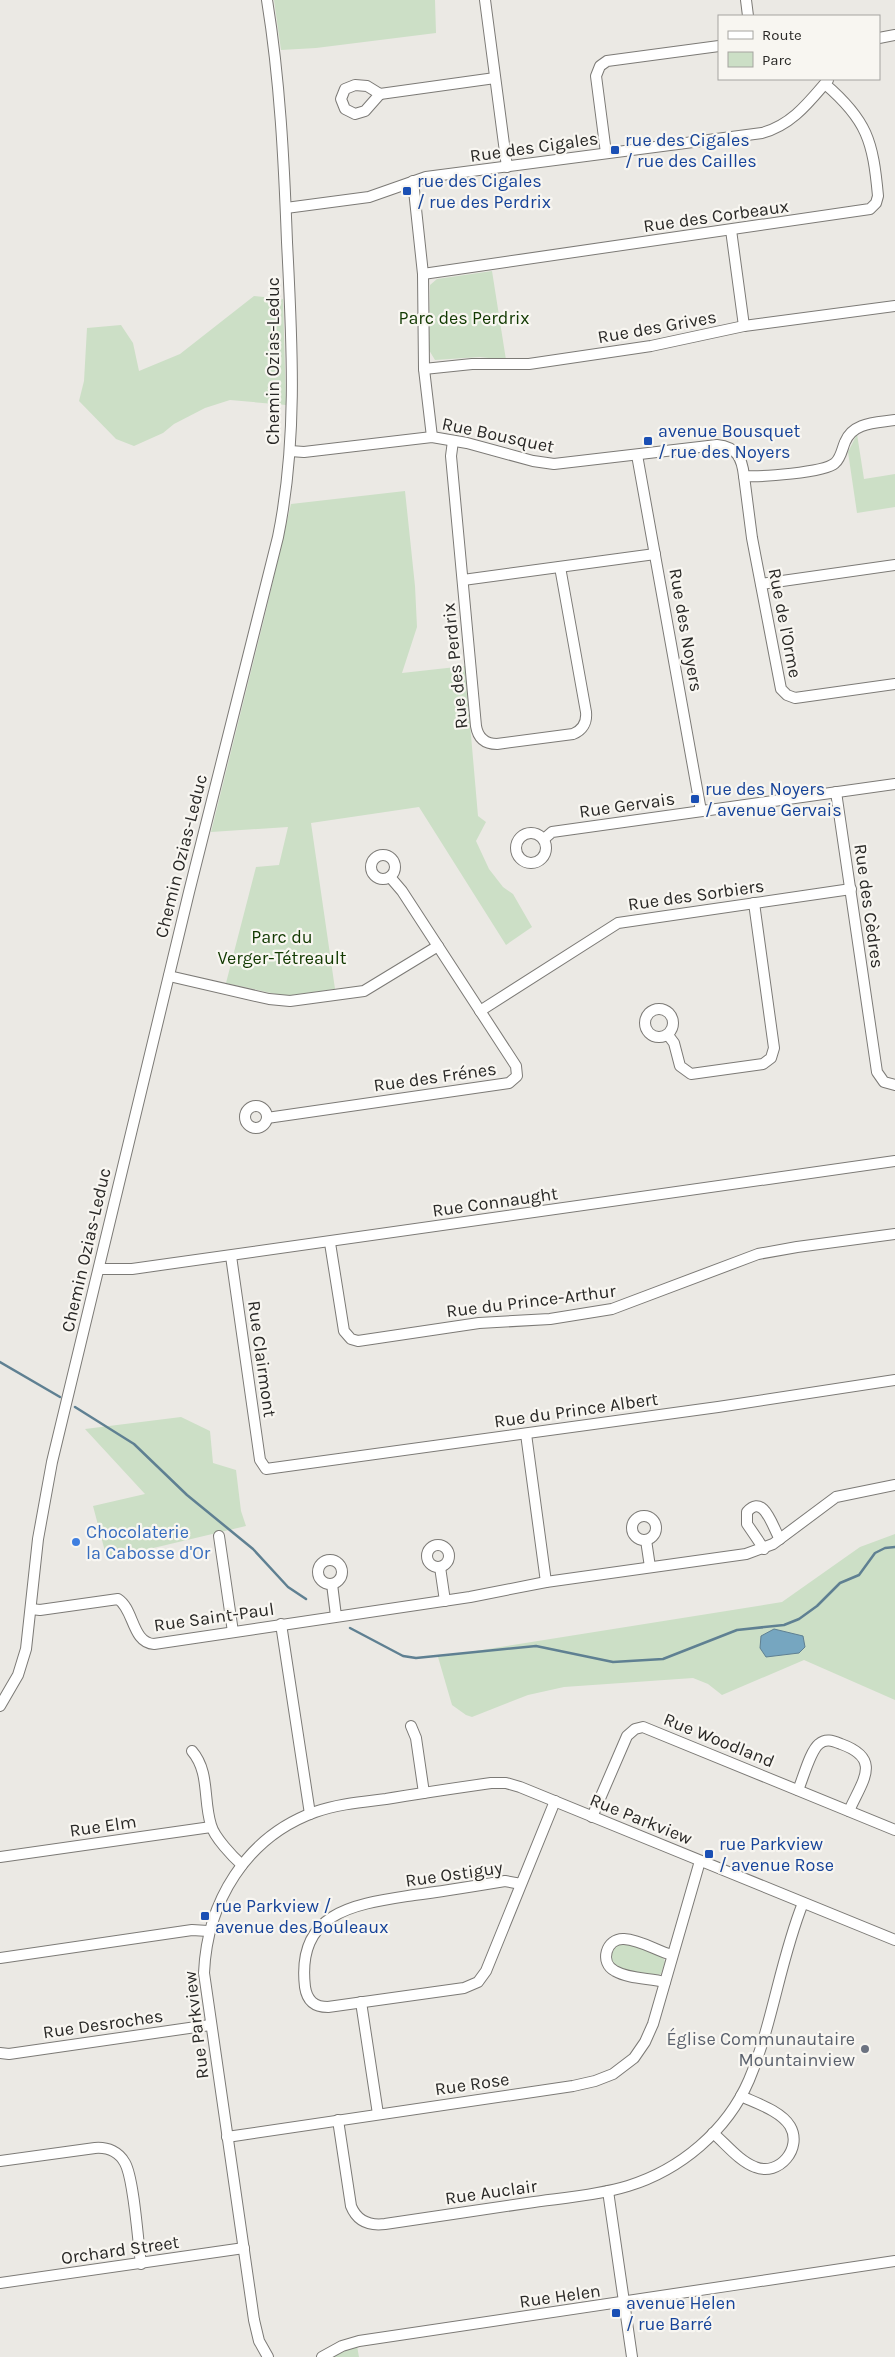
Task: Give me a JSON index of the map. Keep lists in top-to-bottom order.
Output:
{
  "streets": {
    "street": [
      "Rue des Cigales",
      "Rue des Corbeaux",
      "Rue des Grives",
      "Chemin Ozias-Leduc",
      "Rue Bousquet",
      "Rue de l'Orme",
      "Rue des Noyers",
      "Rue des Perdrix",
      "Rue Gervais",
      "Rue des Sorbiers",
      "Rue des Cèdres",
      "Rue des Frénes",
      "Rue Connaught",
      "Rue du Prince-Arthur",
      "Rue Clairmont",
      "Rue du Prince Albert",
      "Rue Saint-Paul",
      "Rue Woodland",
      "Rue Parkview",
      "Rue Elm",
      "Rue Ostiguy",
      "Rue Desroches",
      "Rue Rose",
      "Rue Auclair",
      "Orchard Street",
      "Rue Helen"
    ]
  },
  "crossings": [
    ["Rue des Cigales", "Rue des Corbeaux"],
    ["Rue des Cigales", "Chemin Ozias-Leduc"],
    ["Chemin Ozias-Leduc", "Rue Bousquet"],
    ["Chemin Ozias-Leduc", "Rue Connaught"],
    ["Chemin Ozias-Leduc", "Rue Saint-Paul"],
    ["Rue Bousquet", "Rue de l'Orme"],
    ["Rue Bousquet", "Rue des Noyers"],
    ["Rue Bousquet", "Rue des Perdrix"],
    ["Rue des Noyers", "Rue Gervais"],
    ["Rue Gervais", "Rue des Cèdres"],
    ["Rue des Sorbiers", "Rue des Cèdres"],
    ["Rue des Sorbiers", "Rue des Frénes"],
    ["Rue Connaught", "Rue du Prince-Arthur"],
    ["Rue Connaught", "Rue Clairmont"],
    ["Rue Clairmont", "Rue du Prince Albert"],
    ["Rue Woodland", "Rue Parkview"],
    ["Rue Parkview", "Rue Ostiguy"],
    ["Rue Parkview", "Rue Desroches"],
    ["Rue Parkview", "Rue Rose"],
    ["Rue Parkview", "Rue Auclair"],
    ["Rue Parkview", "Orchard Street"],
    ["Rue Rose", "Rue Auclair"]
  ],
  "parks": ["Parc des Perdrix", "Parc du Verger-Tétreault"],
  "places": {
    "transit": [
      "rue des Cigales / rue des Cailles",
      "rue des Cigales / rue des Perdrix",
      "avenue Bousquet / rue des Noyers",
      "rue des Noyers / avenue Gervais",
      "rue Parkview / avenue Rose",
      "rue Parkview / avenue des Bouleaux",
      "avenue Helen / rue Barré"
    ],
    "other": ["Chocolaterie la Cabosse d'Or", "Église Communautaire Mountainview"]
  },
  "legend": ["Route", "Parc"]
}
